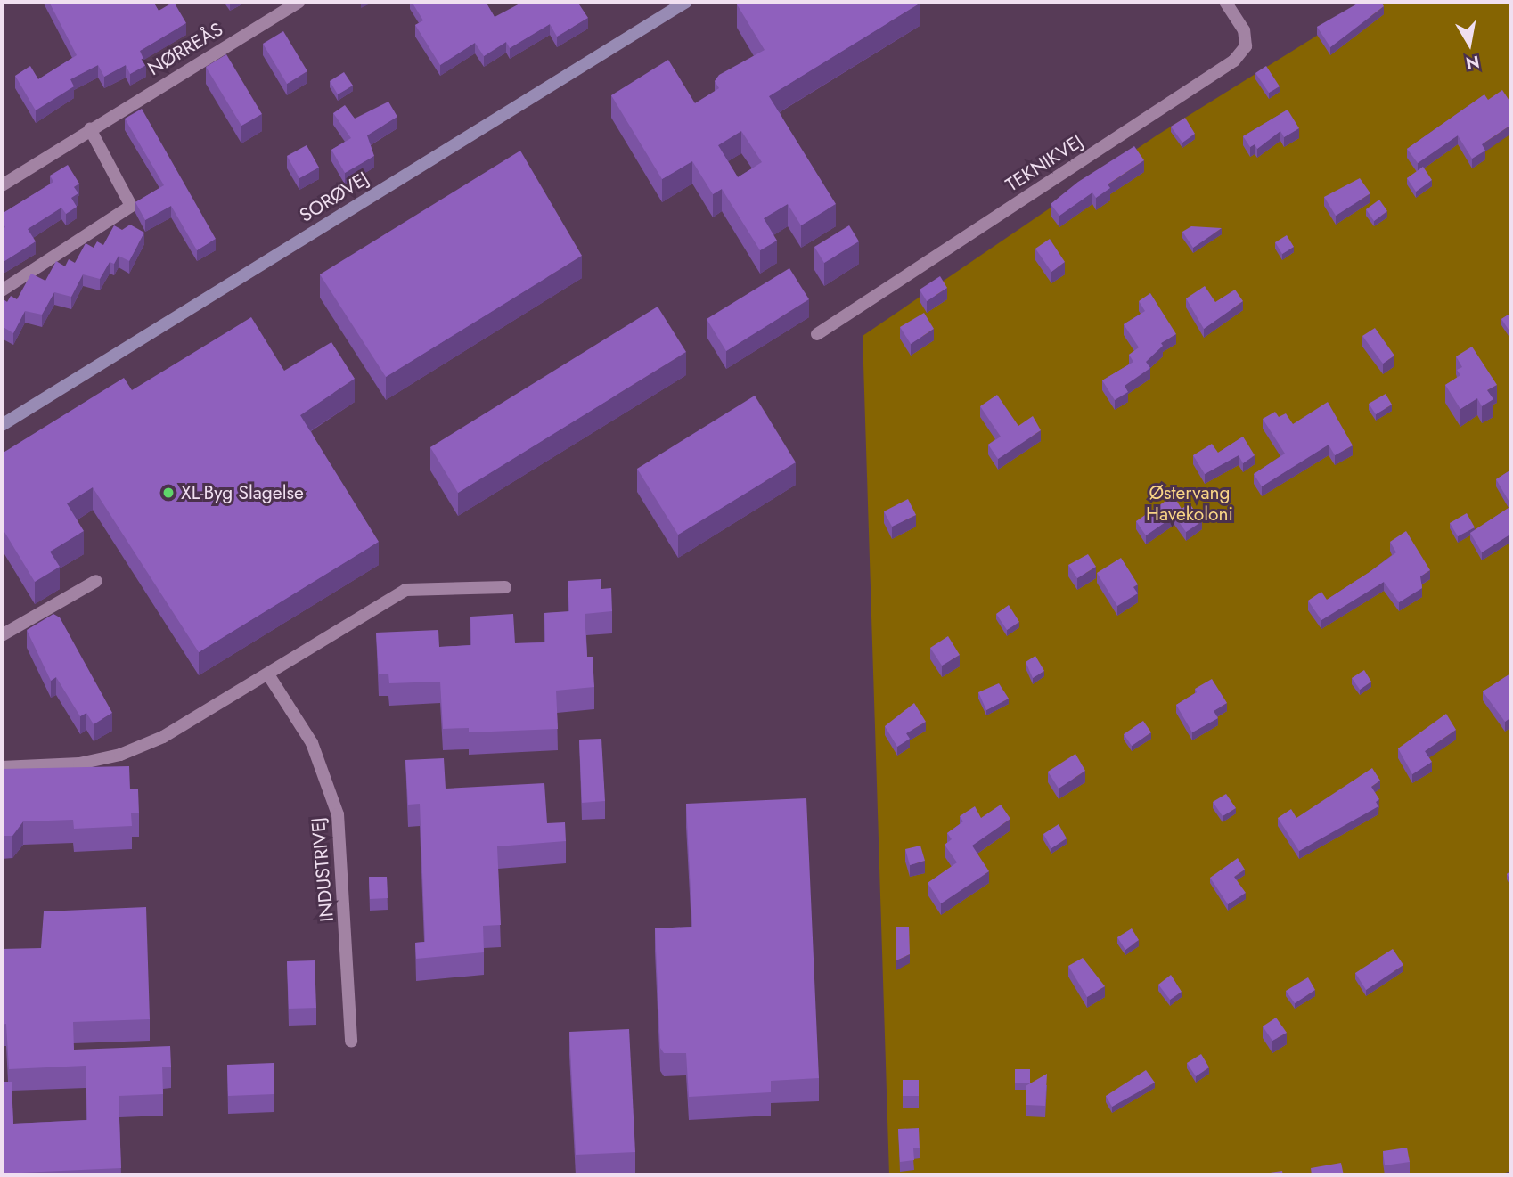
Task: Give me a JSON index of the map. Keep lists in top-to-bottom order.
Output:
{
  "streets": {
    "street": [
      "NØRREÅS",
      "TEKNIKVEJ",
      "SORØVEJ",
      "INDUSTRIVEJ"
    ]
  },
  "parks": ["Østervang Havekoloni"],
  "places": ["XL-Byg Slagelse"],
  "north": "bottom"
}
